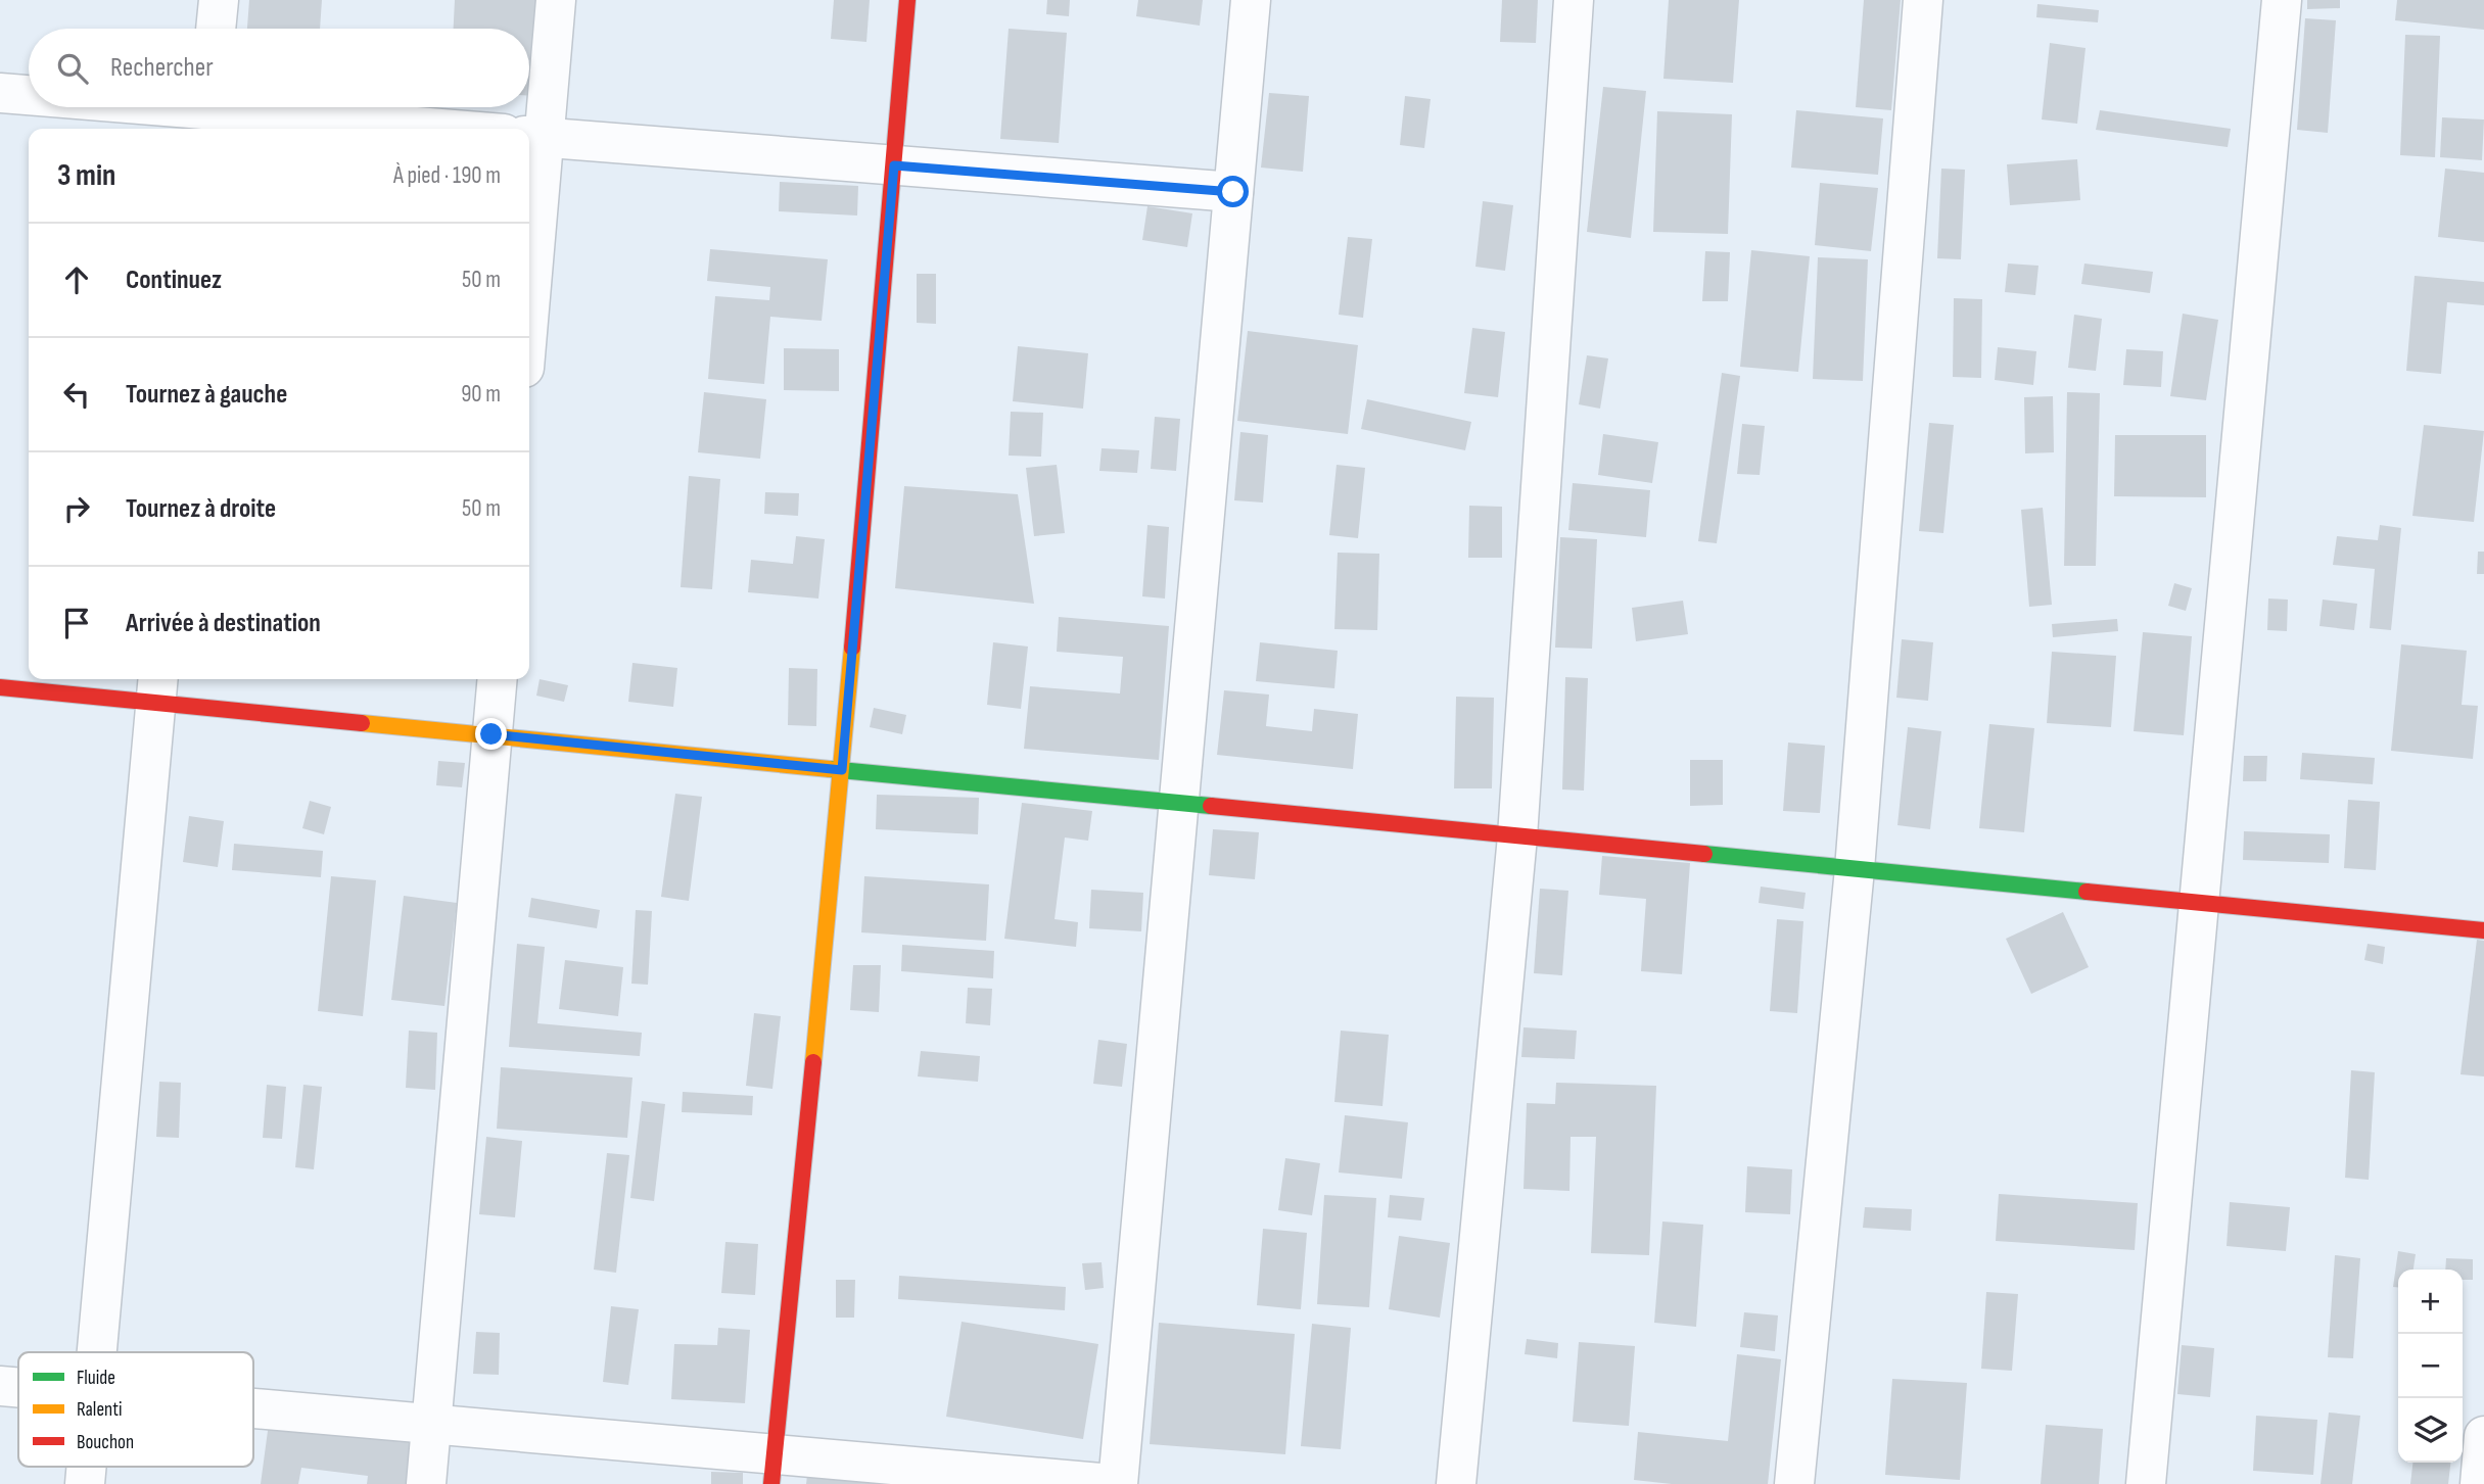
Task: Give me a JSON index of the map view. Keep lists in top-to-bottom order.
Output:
{
  "legend": ["Fluide", "Ralenti", "Bouchon"],
  "page": {
    "search": "Rechercher",
    "heading": ["3 min", "À pied · 190 m"],
    "list": [
      ["Continuez", "50 m"],
      ["Tournez à gauche", "90 m"],
      ["Tournez à droite", "50 m"],
      "Arrivée à destination"
    ],
    "map_buttons": ["+", "−"]
  }
}
